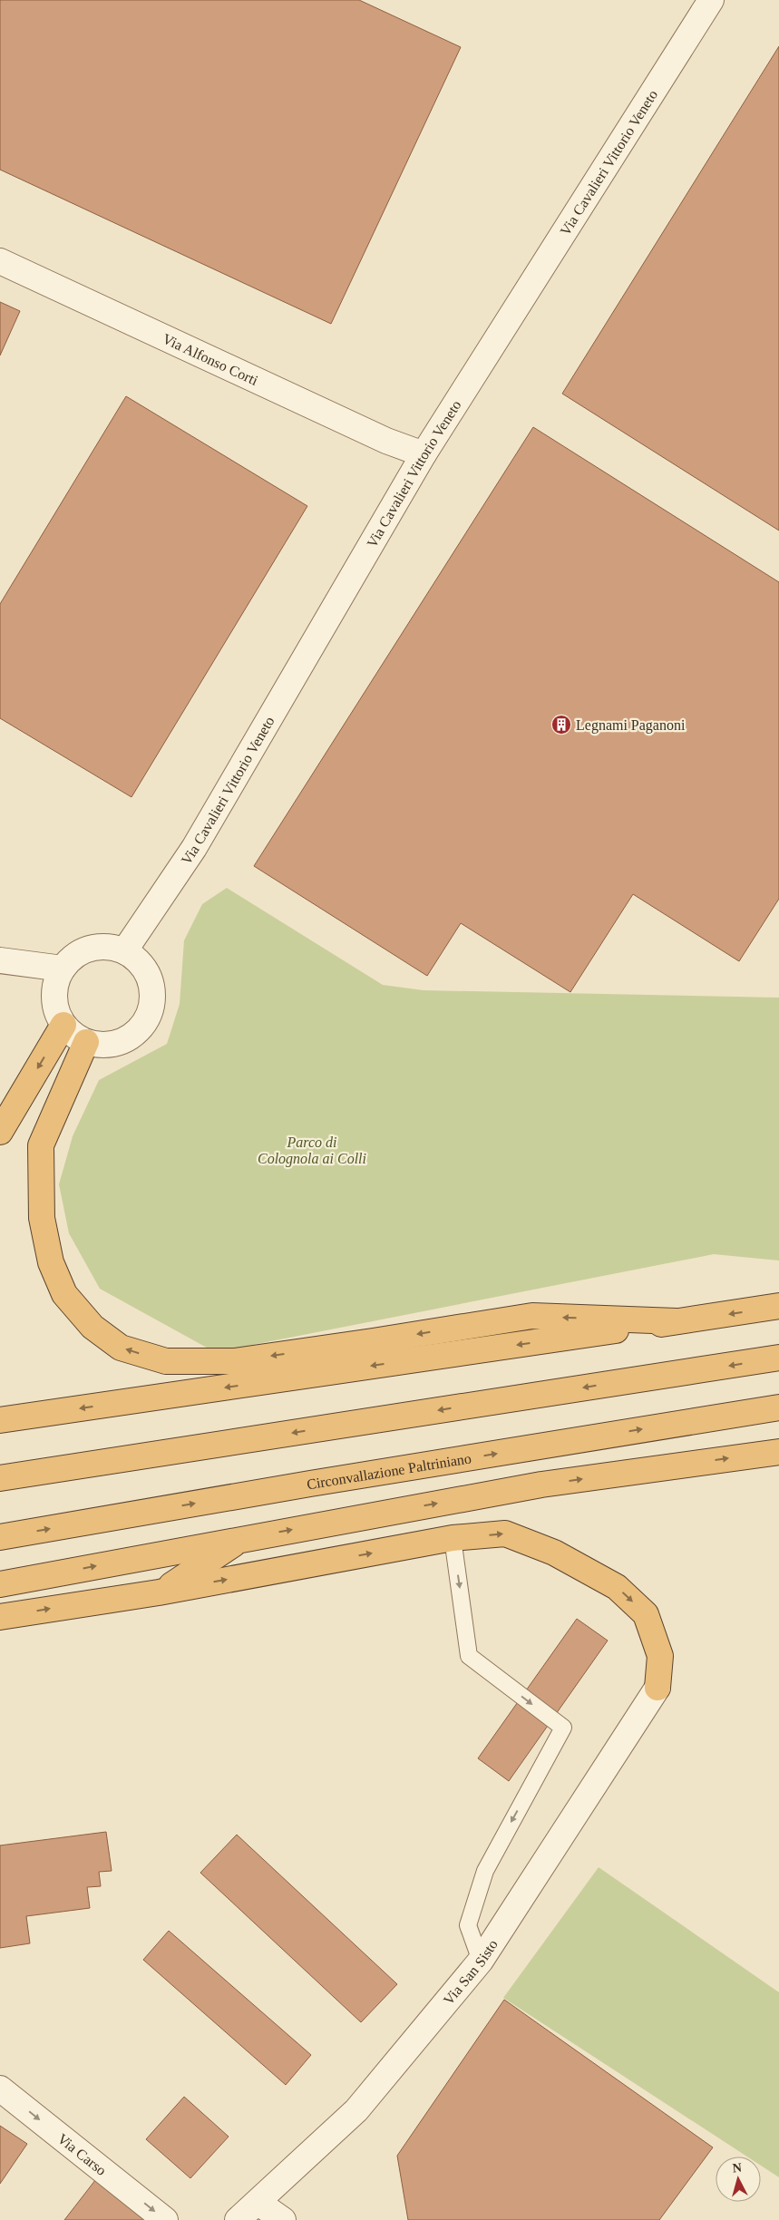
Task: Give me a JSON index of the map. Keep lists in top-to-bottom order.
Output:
{
  "streets": {
    "highway": ["Circonvallazione Paltriniano"],
    "street": [
      "Via Cavalieri Vittorio Veneto",
      "Via Alfonso Corti",
      "Via San Sisto",
      "Via Carso"
    ]
  },
  "crossings": [
    ["Via Cavalieri Vittorio Veneto", "Via Alfonso Corti"]
  ],
  "one_way": ["Via Carso"],
  "parks": ["Parco di Colognola ai Colli"],
  "places": {
    "building": ["Legnami Paganoni"]
  },
  "north": "top"
}
